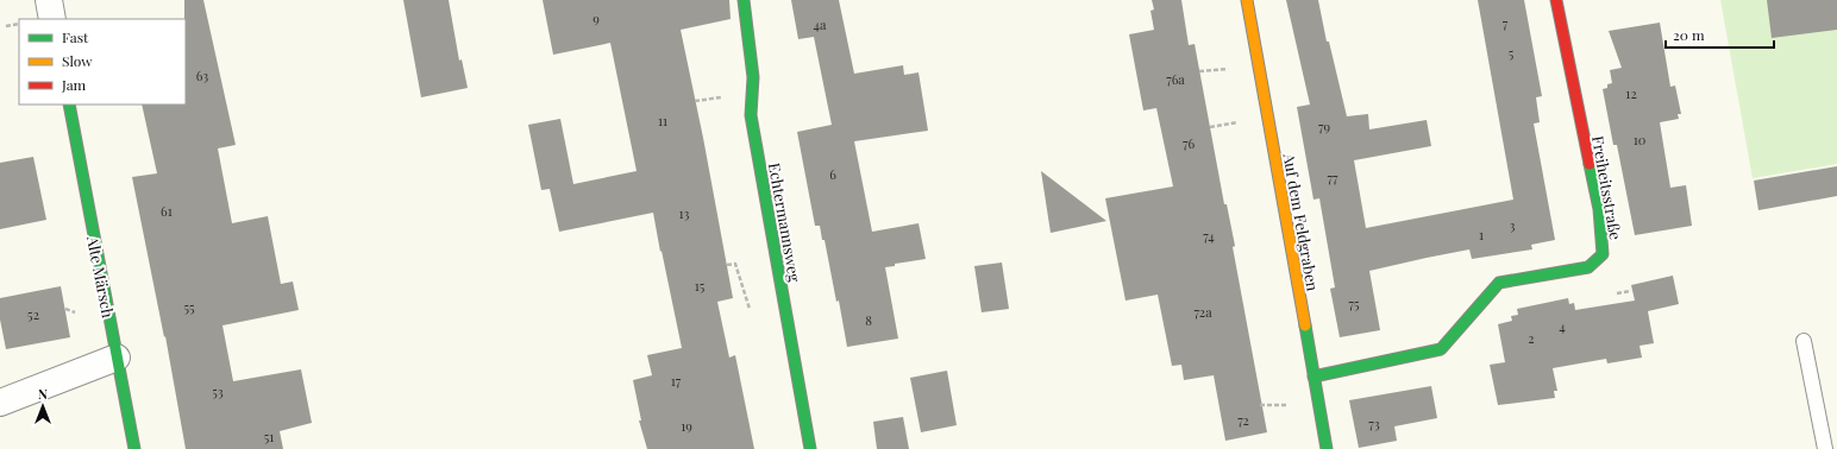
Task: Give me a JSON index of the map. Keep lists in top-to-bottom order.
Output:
{
  "streets": {
    "street": [
      "Freiheitsstraße",
      "Echtermannsweg",
      "Auf dem Feldgraben",
      "Alte Märsch"
    ]
  },
  "crossings": [
    ["Freiheitsstraße", "Auf dem Feldgraben"]
  ],
  "house_numbers": [
    "9",
    "7",
    "4a",
    "5",
    "63",
    "76a",
    "12",
    "11",
    "79",
    "10",
    "76",
    "6",
    "77",
    "61",
    "13",
    "3",
    "1",
    "74",
    "15",
    "75",
    "55",
    "72a",
    "52",
    "8",
    "4",
    "2",
    "17",
    "53",
    "72",
    "73",
    "19",
    "51"
  ],
  "legend": ["Fast", "Slow", "Jam"],
  "scale_bar": "20 m",
  "north": "top"
}
